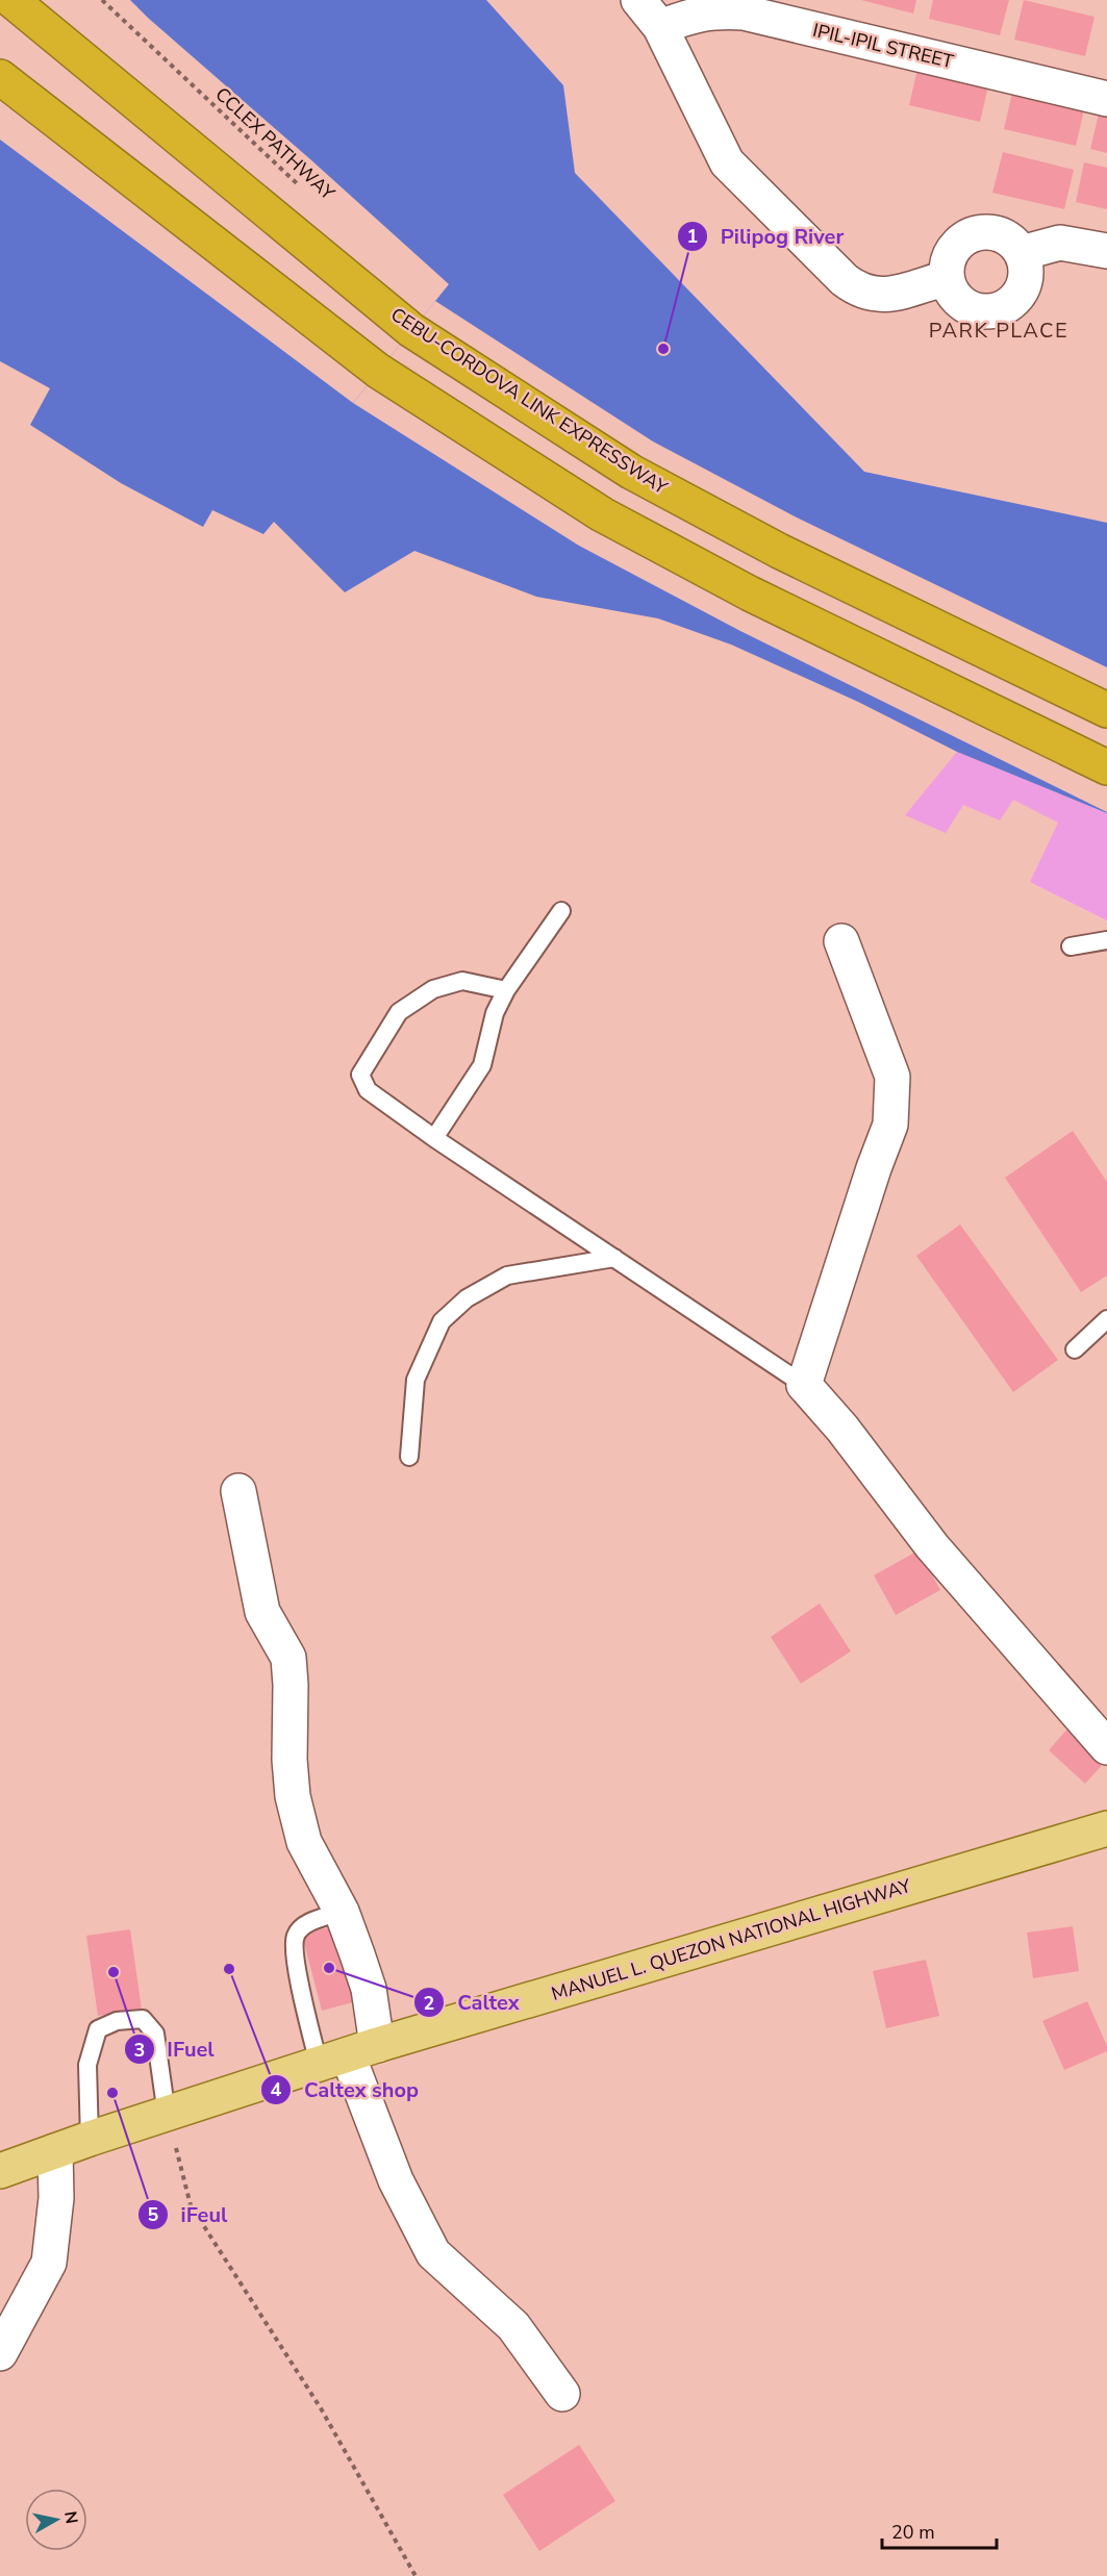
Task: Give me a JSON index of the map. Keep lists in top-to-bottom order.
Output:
{
  "streets": {
    "highway": ["CEBU-CORDOVA LINK EXPRESSWAY"],
    "main road": ["MANUEL L. QUEZON NATIONAL HIGHWAY"],
    "street": ["IPIL-IPIL STREET"],
    "path": ["CCLEX PATHWAY"]
  },
  "districts": ["PARK PLACE"],
  "places": [
    "Pilipog River",
    "Caltex",
    "Caltex shop",
    "IFuel",
    "iFeul"
  ],
  "scale_bar": "20 m",
  "north": "right"
}
